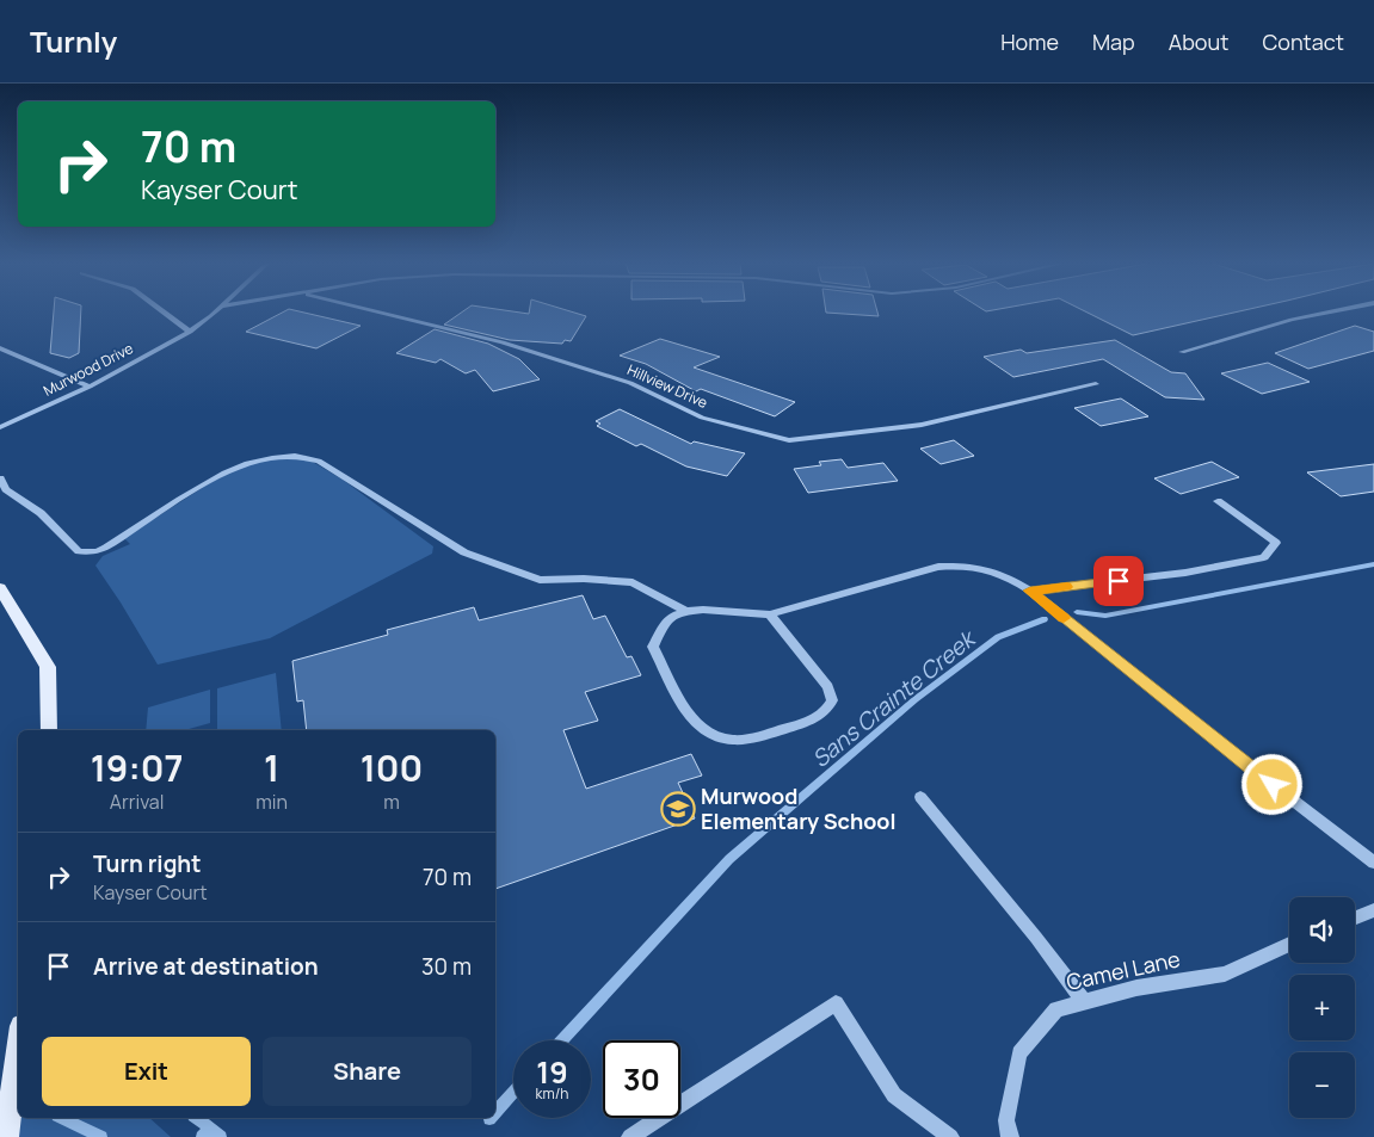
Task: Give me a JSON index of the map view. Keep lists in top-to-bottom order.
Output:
{
  "streets": {
    "street": ["Murwood Drive", "Hillview Drive", "Camel Lane"]
  },
  "water": ["Sans Crainte Creek"],
  "places": {
    "school or university": ["Murwood Elementary School"]
  },
  "page": {
    "header": "Turnly",
    "nav": [
      "Home",
      "Map",
      "About",
      "Contact"
    ],
    "turn": ["70 m", "Kayser Court"],
    "eta": [
      "19:07",
      "Arrival",
      "1",
      "min",
      "100",
      "m"
    ],
    "list": [
      {
        "name": "Turn right",
        "note": "Kayser Court",
        "value": "70 m"
      },
      {
        "name": "Arrive at destination",
        "value": "30 m"
      }
    ],
    "map_buttons": ["+", "−"],
    "buttons": ["Exit", "Share"],
    "speed": "19 km/h",
    "limit": "30"
  }
}
